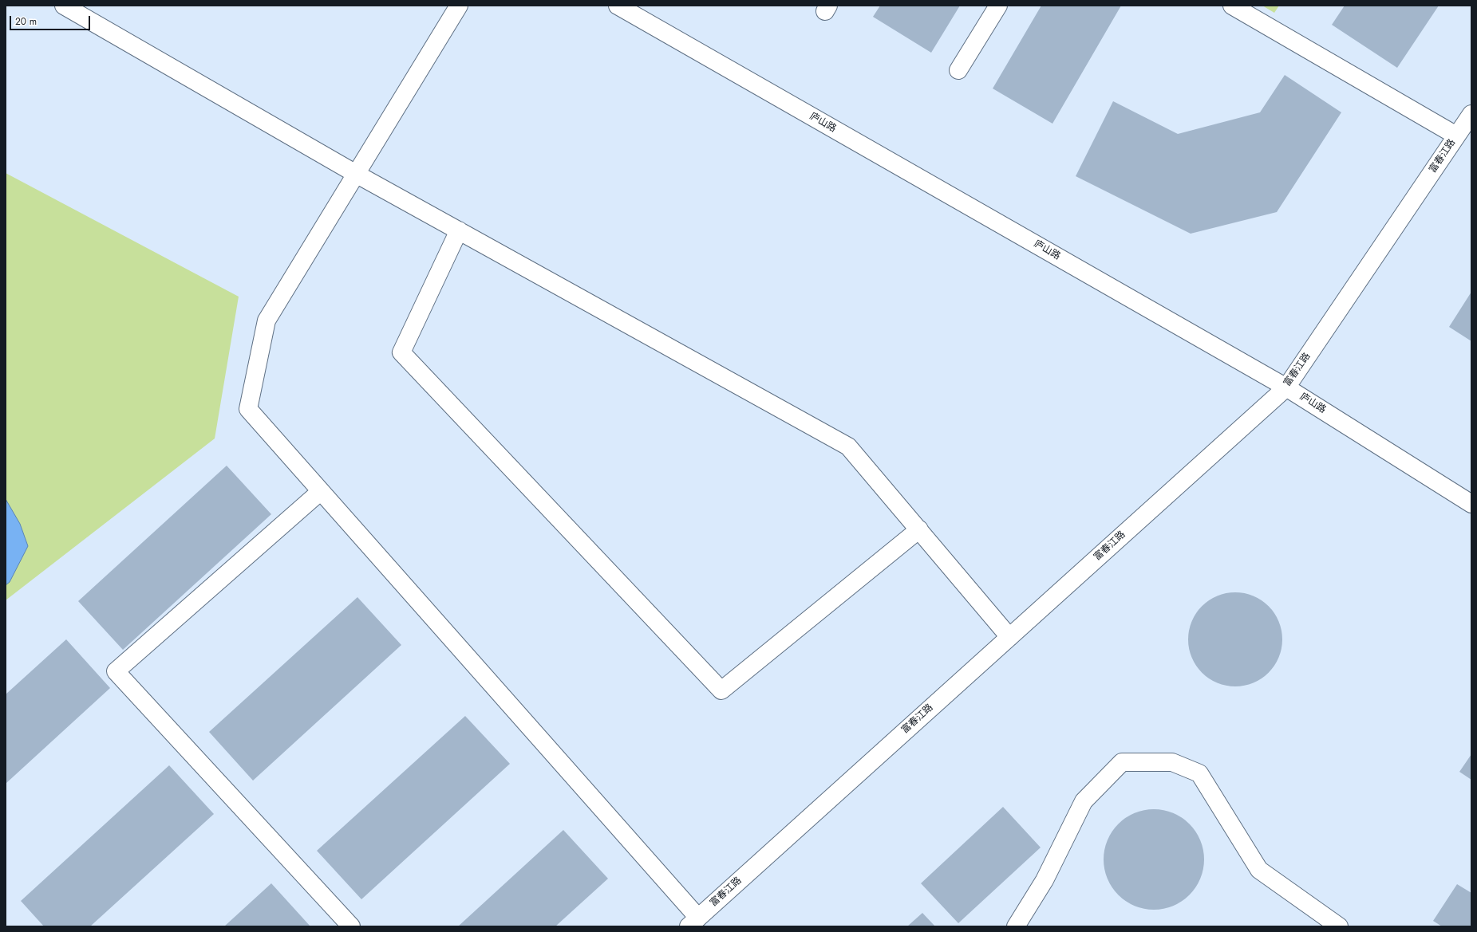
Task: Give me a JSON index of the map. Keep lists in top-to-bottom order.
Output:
{
  "streets": {
    "street": ["庐山路", "富春江路"]
  },
  "crossings": [
    ["庐山路", "富春江路"]
  ],
  "scale_bar": "20 m"
}
